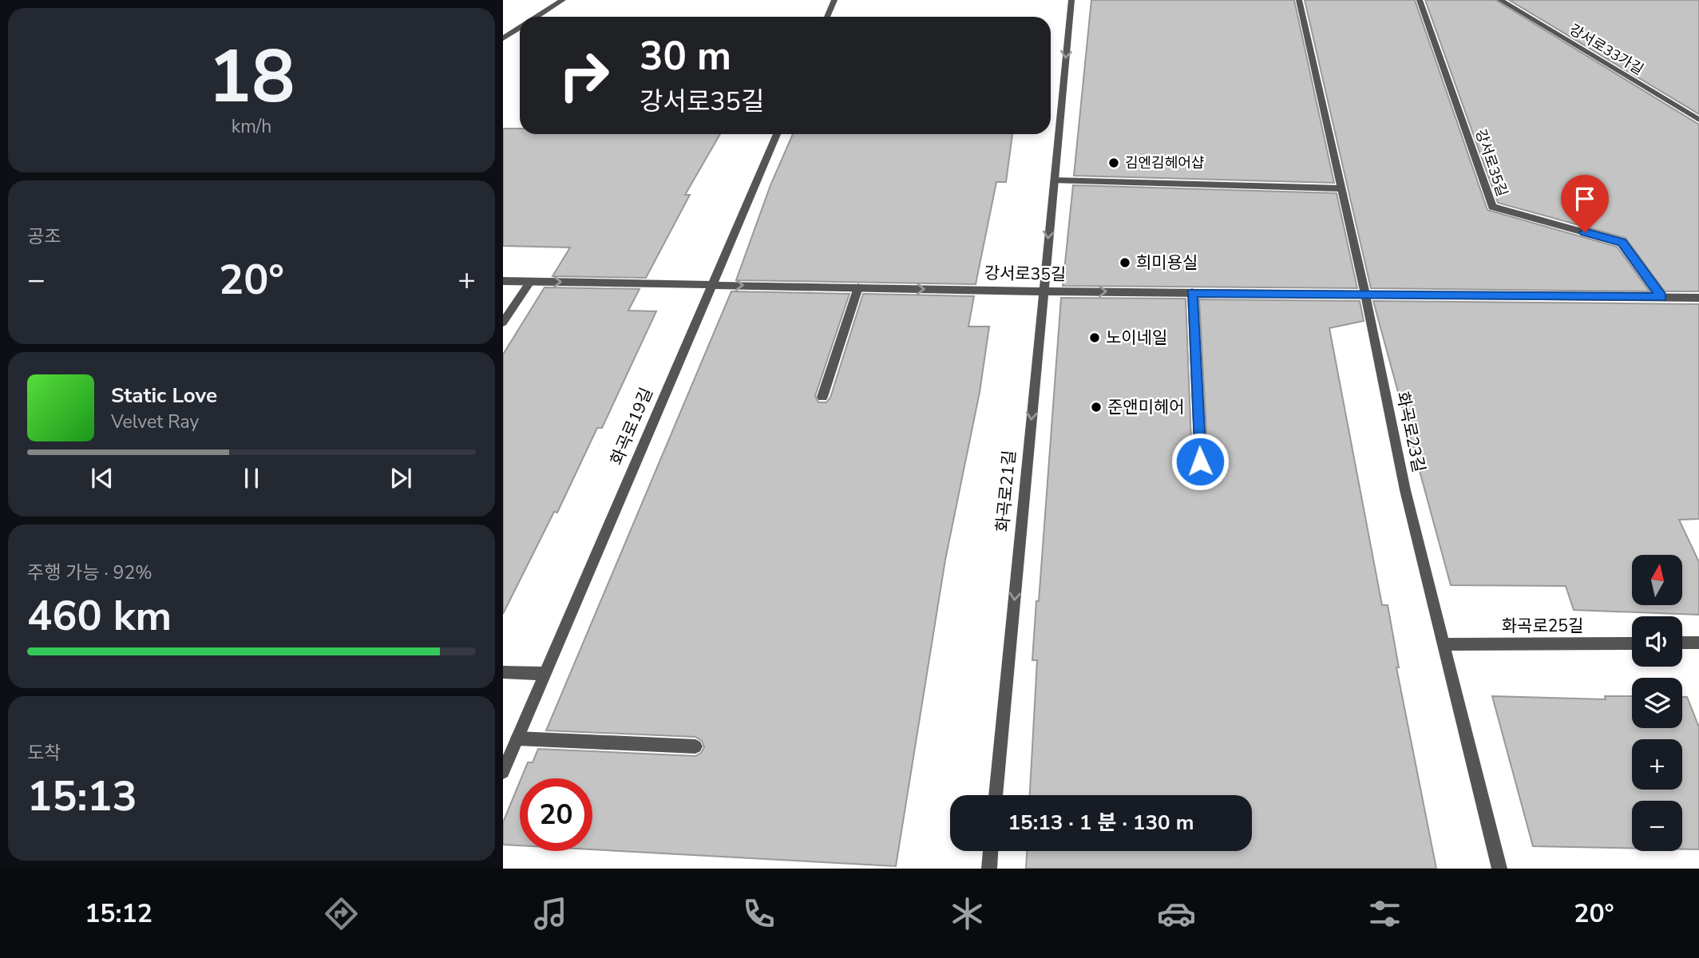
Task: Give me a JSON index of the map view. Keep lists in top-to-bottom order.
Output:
{
  "streets": {
    "street": [
      "강서로33가길",
      "강서로35길",
      "화곡로19길",
      "화곡로23길",
      "화곡로21길",
      "화곡로25길"
    ]
  },
  "crossings": [
    ["강서로35길", "화곡로19길"],
    ["강서로35길", "화곡로23길"],
    ["강서로35길", "화곡로21길"],
    ["화곡로23길", "화곡로25길"]
  ],
  "one_way": ["강서로35길", "화곡로21길"],
  "places": [
    "김엔김헤어샵",
    "희미용실",
    "노이네일",
    "준앤미헤어"
  ],
  "north": "top",
  "page": {
    "tile": [
      ["18", "km/h"],
      "공조",
      ["주행 가능 · 92%", "460 km"],
      ["도착", "15:13"]
    ],
    "turn": ["30 m", "강서로35길"],
    "heat": ["−", "20°", "+"],
    "song": ["Static Love", "Velvet Ray"],
    "map_buttons": ["+", "−"],
    "limit": "20",
    "trip": "15:13 · 1 분 · 130 m",
    "tabs": ["15:12", "20°"]
  }
}
